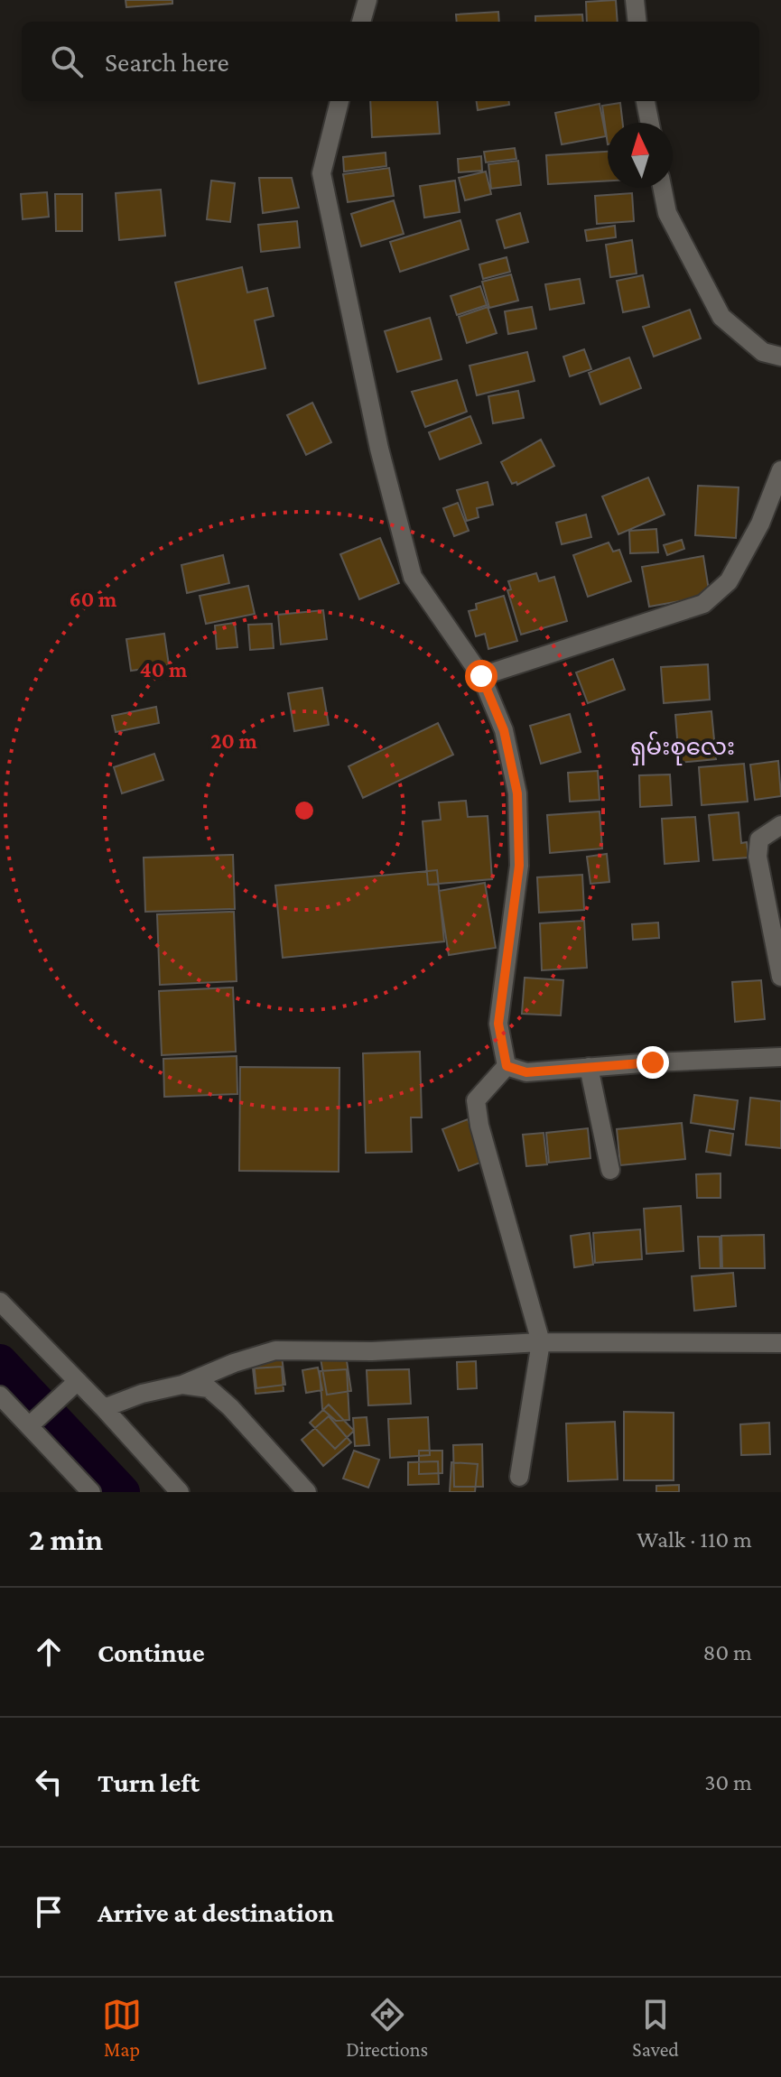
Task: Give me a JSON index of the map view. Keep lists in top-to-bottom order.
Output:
{
  "districts": ["ရှမ်းစုလေး"],
  "north": "top",
  "page": {
    "search": "Search here",
    "heading": ["2 min", "Walk · 110 m"],
    "list": [
      ["Continue", "80 m"],
      ["Turn left", "30 m"],
      "Arrive at destination"
    ],
    "nav": ["Map", "Directions", "Saved"]
  },
  "rings": ["60 m", "40 m", "20 m"]
}
